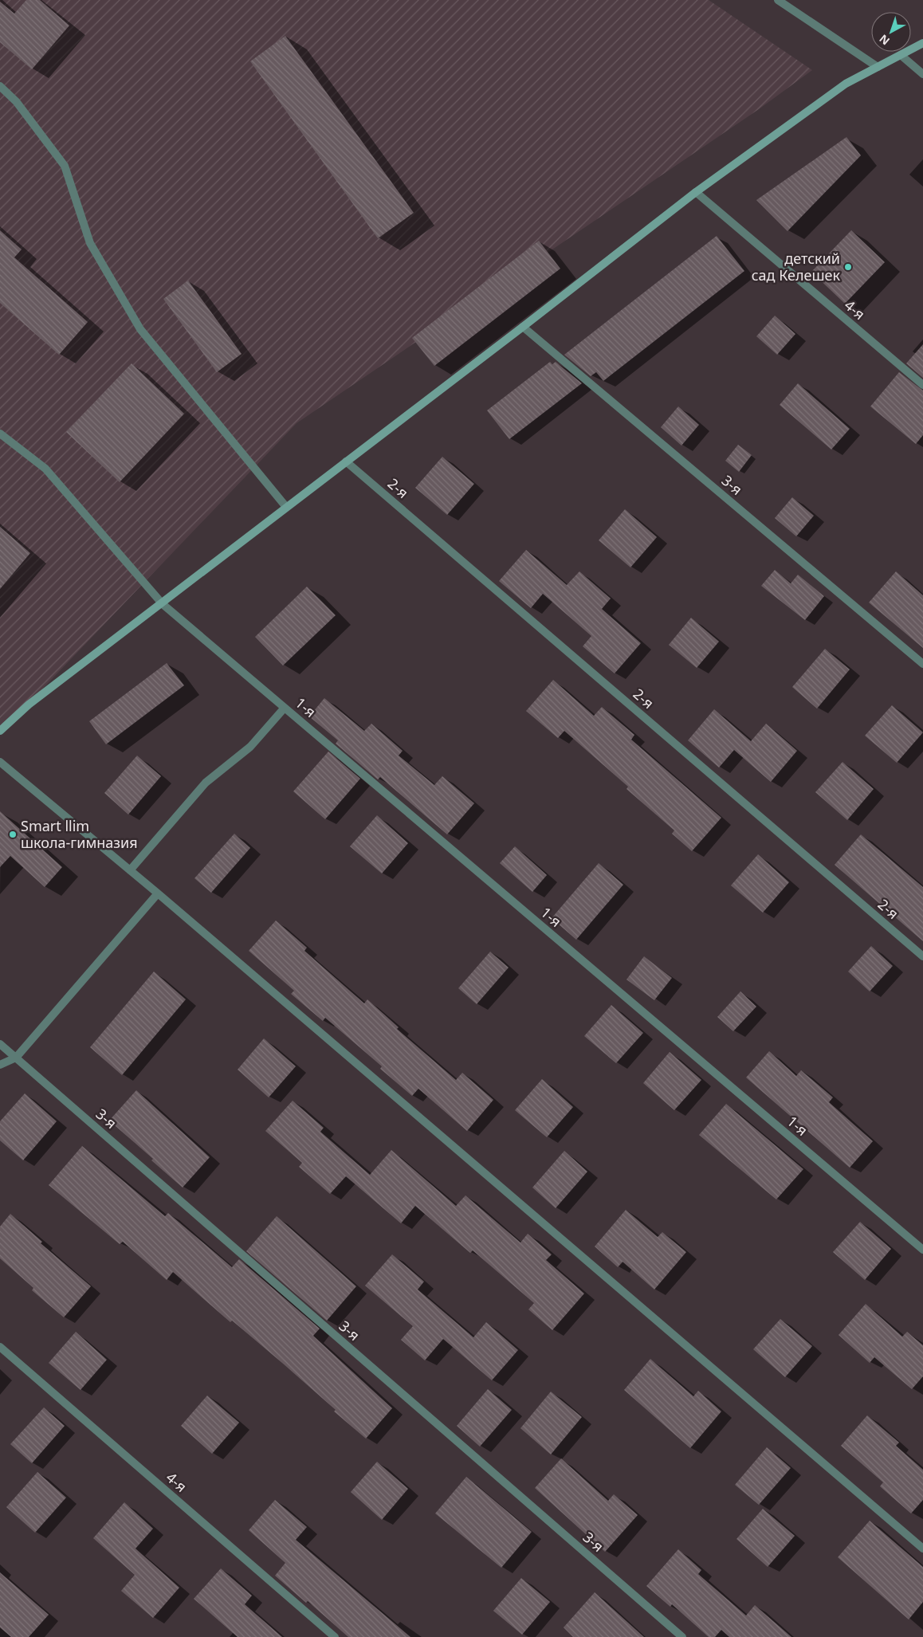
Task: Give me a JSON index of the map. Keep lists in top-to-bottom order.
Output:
{
  "streets": {
    "street": [
      "4-я",
      "3-я",
      "2-я",
      "1-я"
    ]
  },
  "places": ["детский сад Келешек", "Smart llim школа-гимназия"],
  "north": "bottom left"
}
